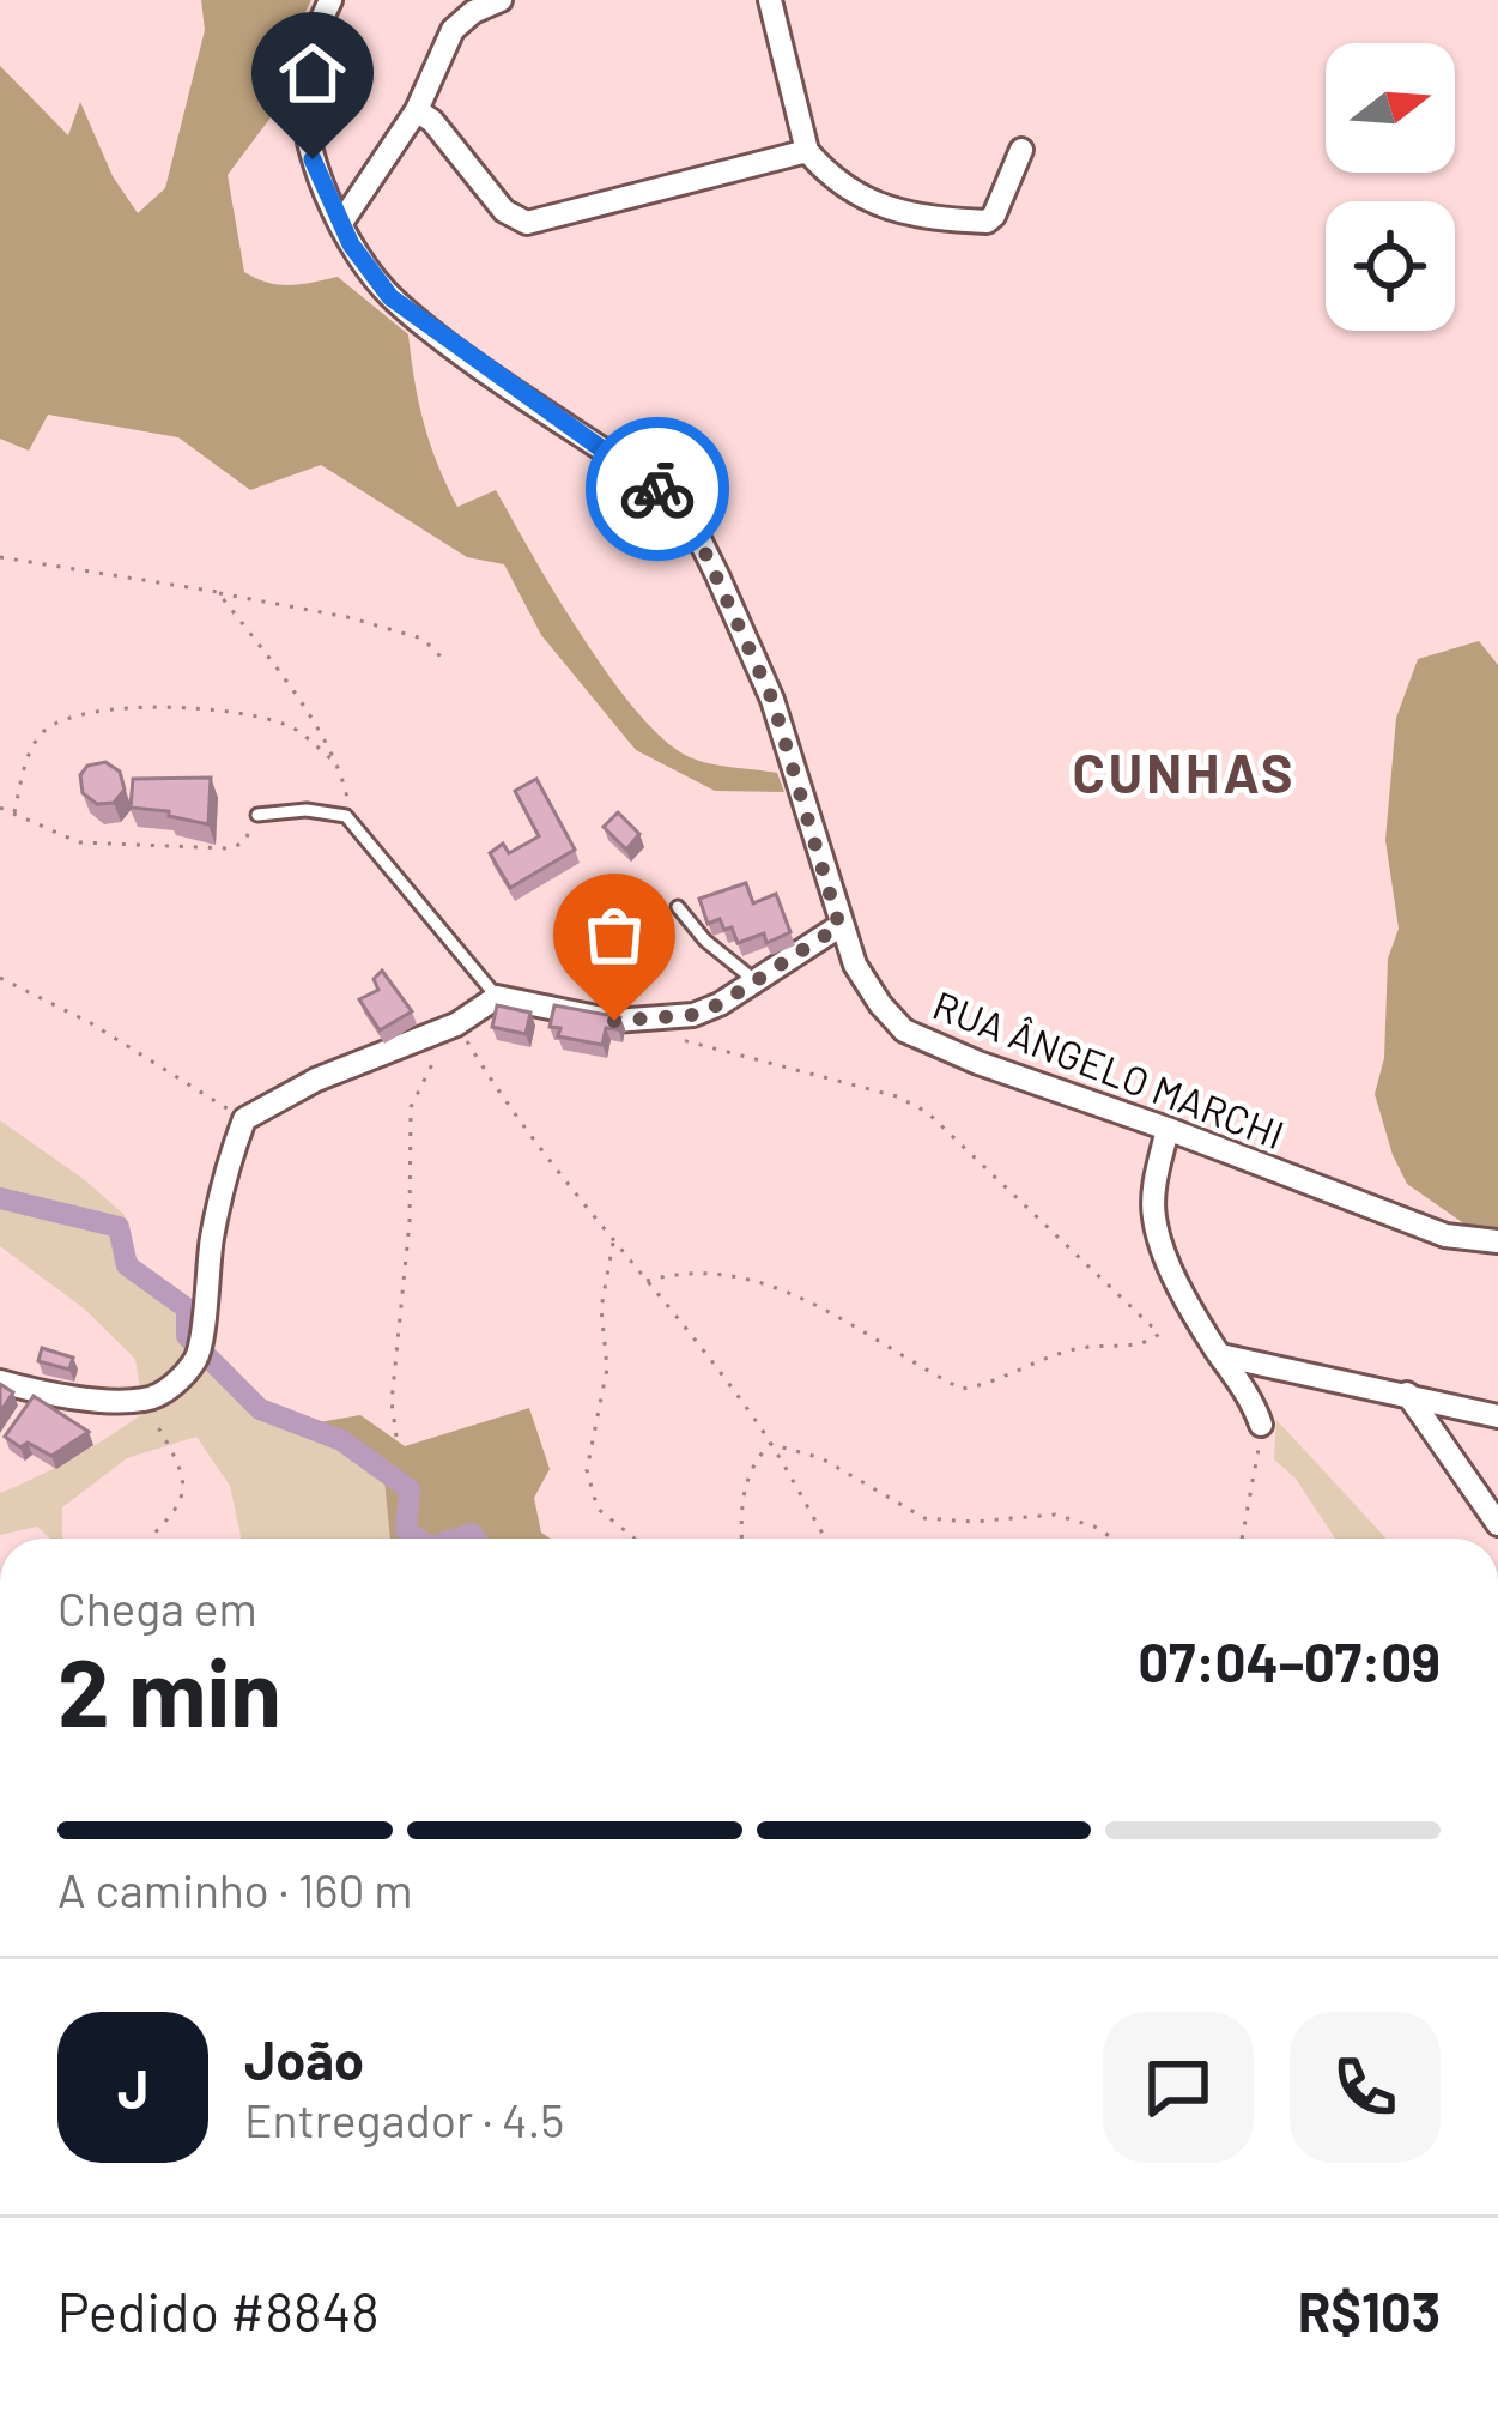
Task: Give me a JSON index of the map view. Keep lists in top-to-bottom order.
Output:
{
  "streets": {
    "street": ["RUA ÂNGELO MARCHI"]
  },
  "districts": ["CUNHAS"],
  "north": "right",
  "page": {
    "heading": ["2 min", "Chega em", "07:04–07:09"],
    "panel": [
      "João",
      "Entregador · 4.5",
      "Pedido #8848",
      "R$103"
    ],
    "bar": "A caminho · 160 m",
    "round": "J"
  }
}
